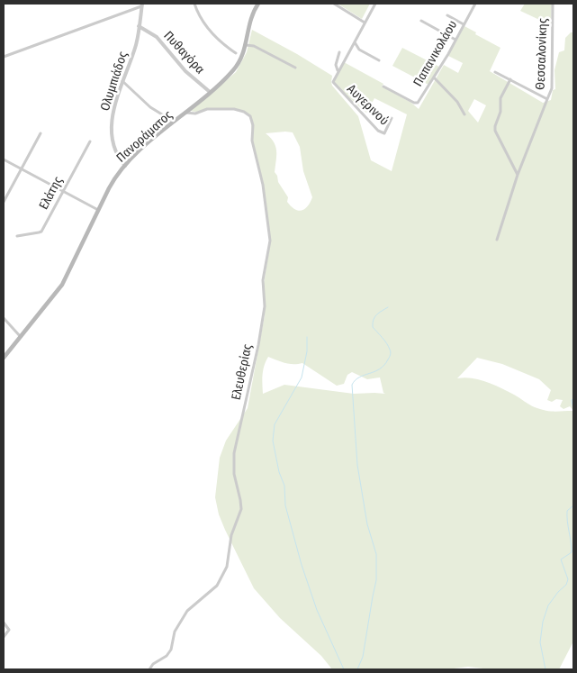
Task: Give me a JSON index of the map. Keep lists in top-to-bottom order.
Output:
{
  "streets": {
    "main road": ["Πανοράματος"],
    "street": [
      "Πυθαγόρα",
      "Παπανικολάου",
      "Θεσσαλονίκης",
      "Ολυμπιάδος",
      "Αυγερινού",
      "Ελάτης",
      "Ελευθερίας"
    ]
  },
  "crossings": [
    ["Πυθαγόρα", "Ολυμπιάδος"],
    ["Πυθαγόρα", "Πανοράματος"],
    ["Ολυμπιάδος", "Πανοράματος"],
    ["Πανοράματος", "Ελευθερίας"]
  ]
}
